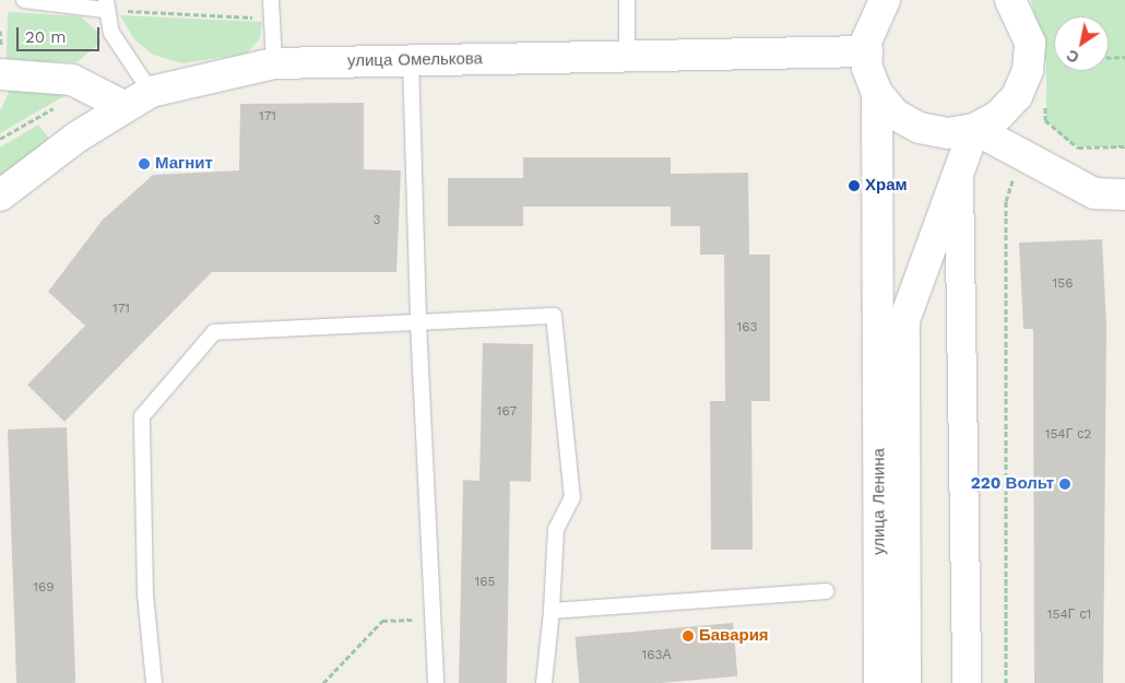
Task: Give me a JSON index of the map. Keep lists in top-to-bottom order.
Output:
{
  "streets": {
    "street": ["улица Омелькова", "улица Ленина"]
  },
  "places": [
    "Магнит",
    "Храм",
    "220 Вольт",
    "Бавария"
  ],
  "house_numbers": [
    "171",
    "3",
    "156",
    "171",
    "163",
    "167",
    "154Г с2",
    "165",
    "169",
    "154Г с1",
    "163А"
  ],
  "scale_bar": "20 m",
  "north": "bottom left"
}
